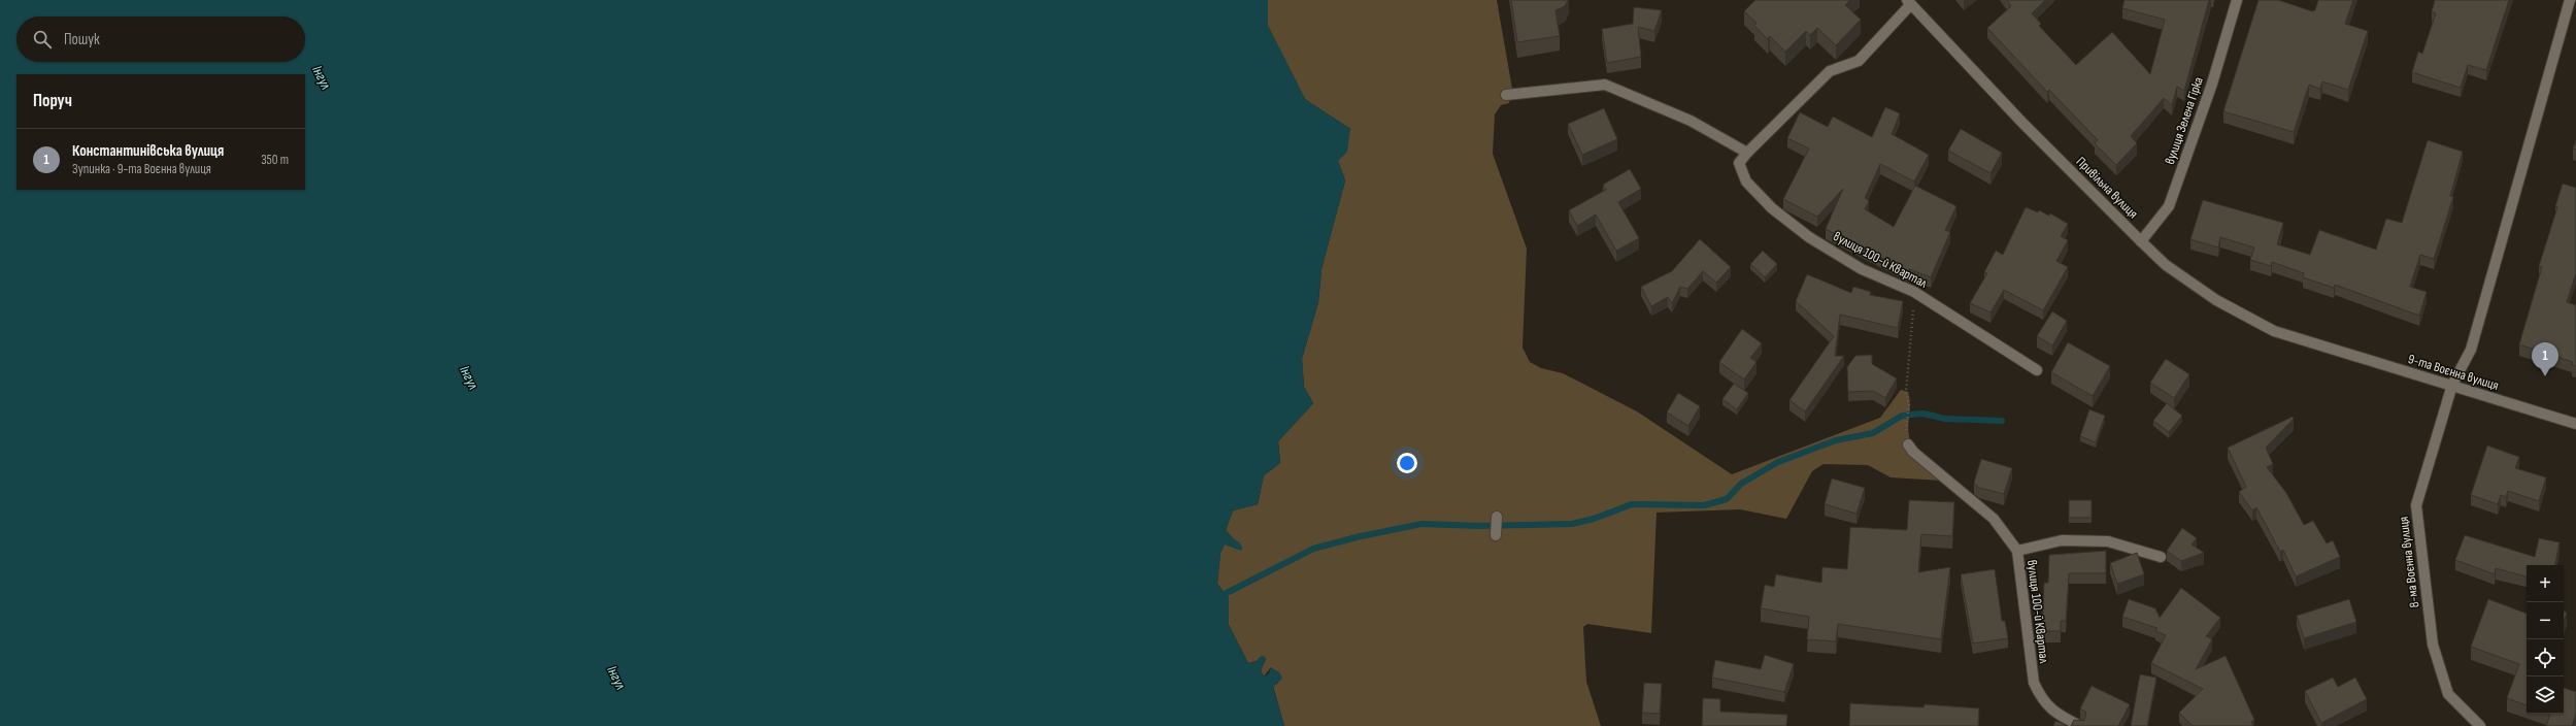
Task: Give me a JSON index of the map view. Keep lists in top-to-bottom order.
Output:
{
  "streets": {
    "street": [
      "вулиця Зелена Гірка",
      "Привільна вулиця",
      "вулиця 100-й Квартал",
      "9-та Воєнна вулиця",
      "8-ма Воєнна вулиця"
    ]
  },
  "crossings": [
    ["вулиця Зелена Гірка", "Привільна вулиця"],
    ["Привільна вулиця", "9-та Воєнна вулиця"],
    ["9-та Воєнна вулиця", "8-ма Воєнна вулиця"]
  ],
  "water": ["Інгул"],
  "page": {
    "search": "Пошук",
    "heading": "Поруч",
    "list": [
      {
        "mark": "1",
        "name": "Константинівська вулиця",
        "note": "Зупинка · 9-та Воєнна вулиця",
        "value": "350 m"
      }
    ],
    "pins": "1",
    "map_buttons": ["+", "−"]
  }
}
